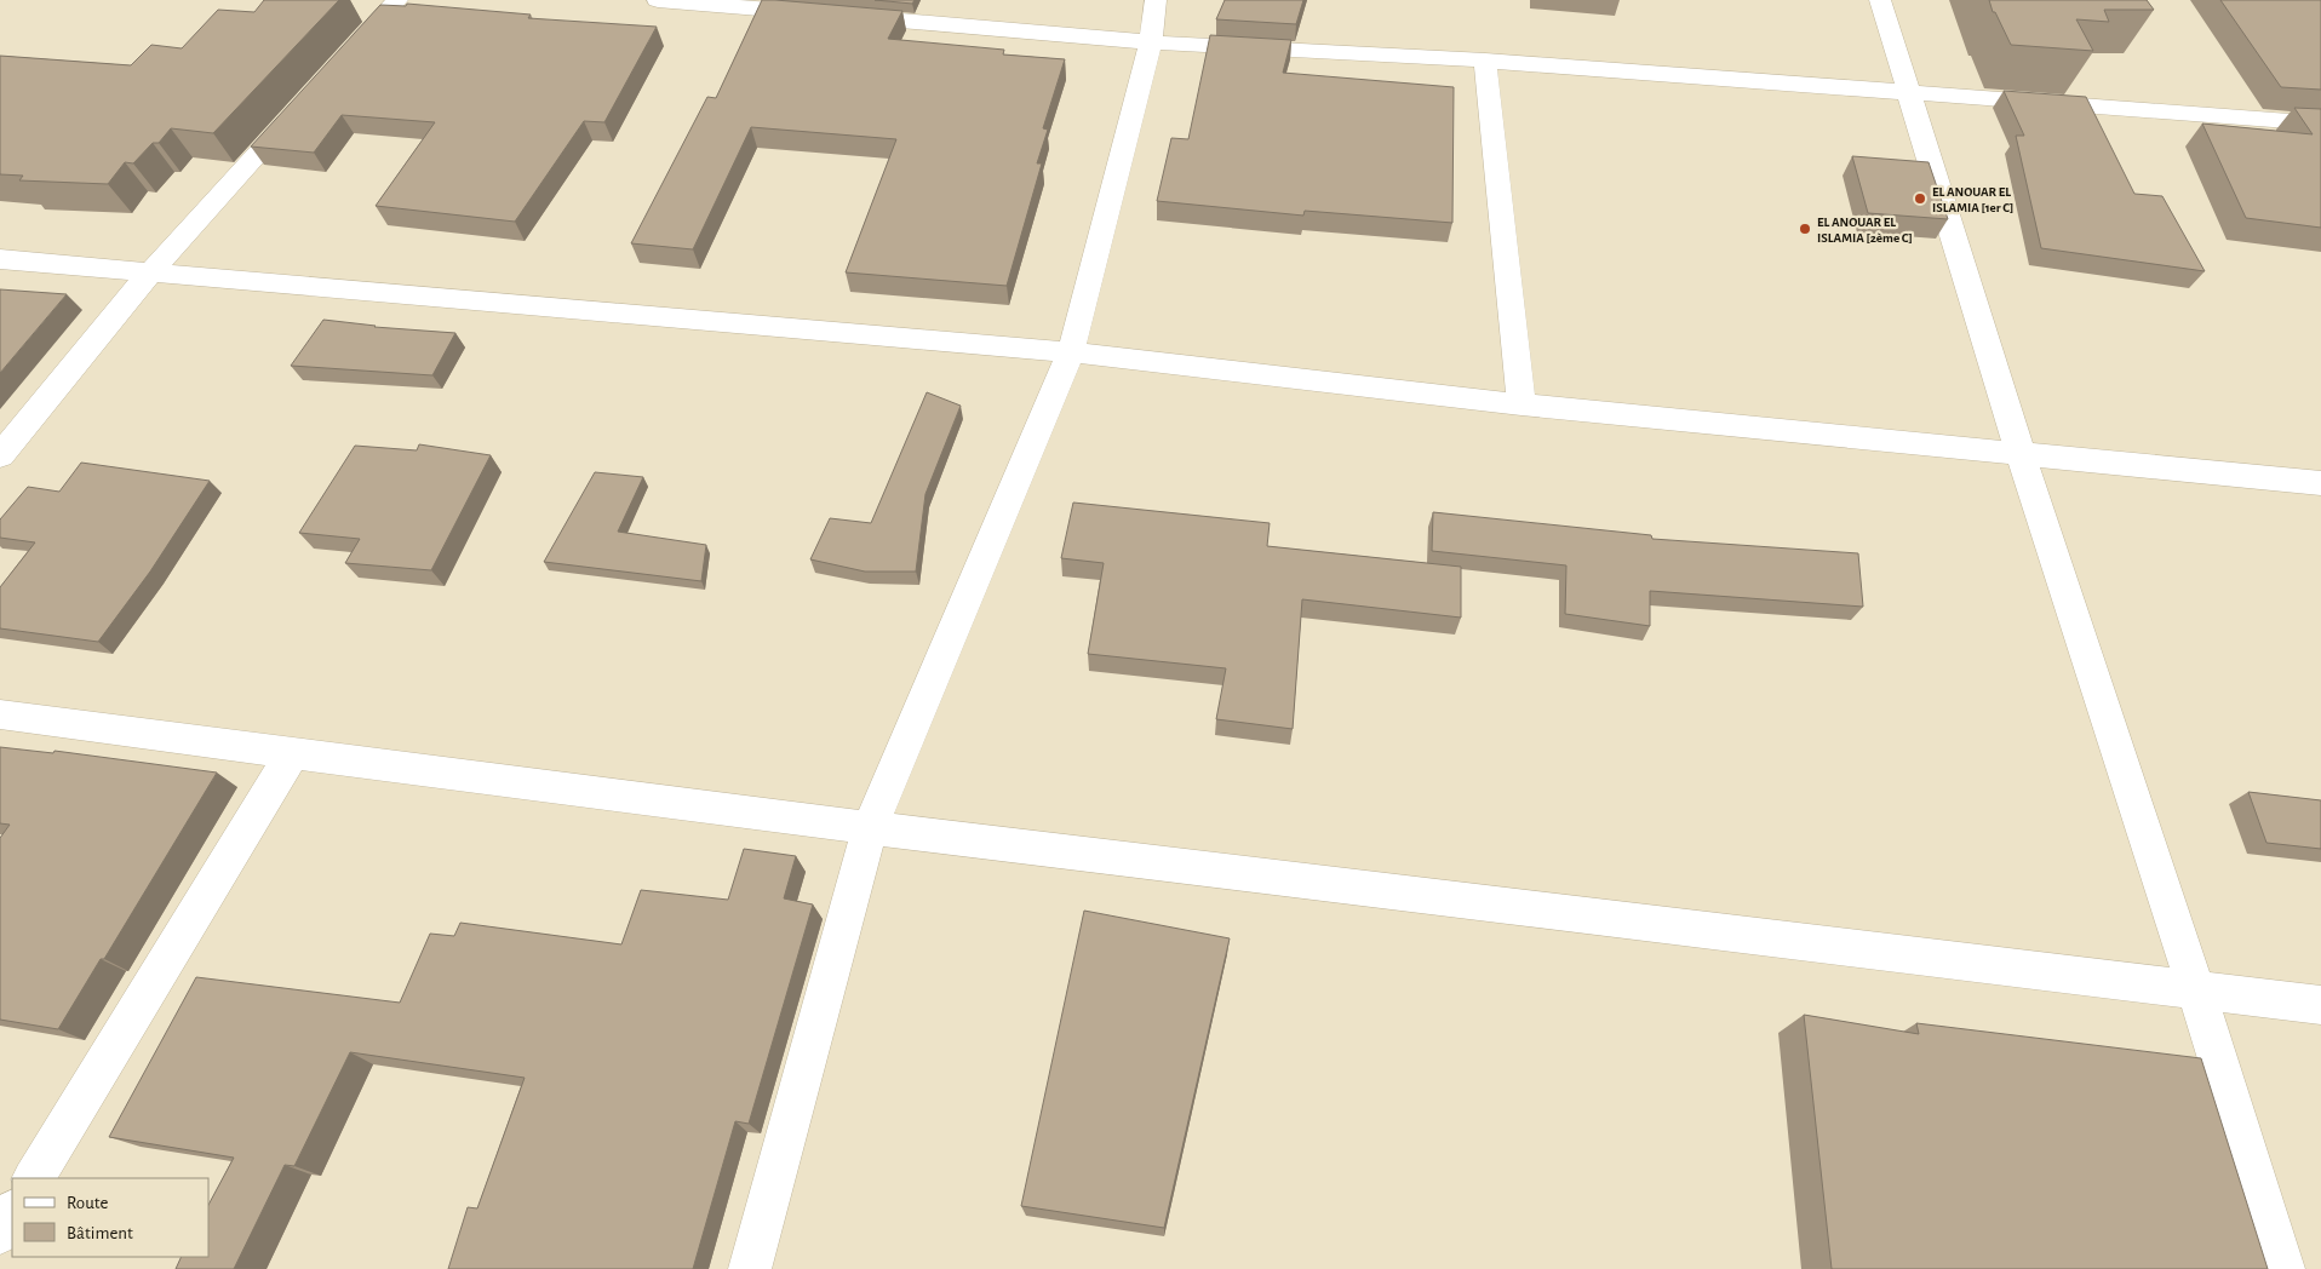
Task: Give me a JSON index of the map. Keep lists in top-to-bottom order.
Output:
{
  "places": ["EL ANOUAR EL ISLAMIA [1er C]", "EL ANOUAR EL ISLAMIA [2ème C]"],
  "legend": ["Route", "Bâtiment"]
}
